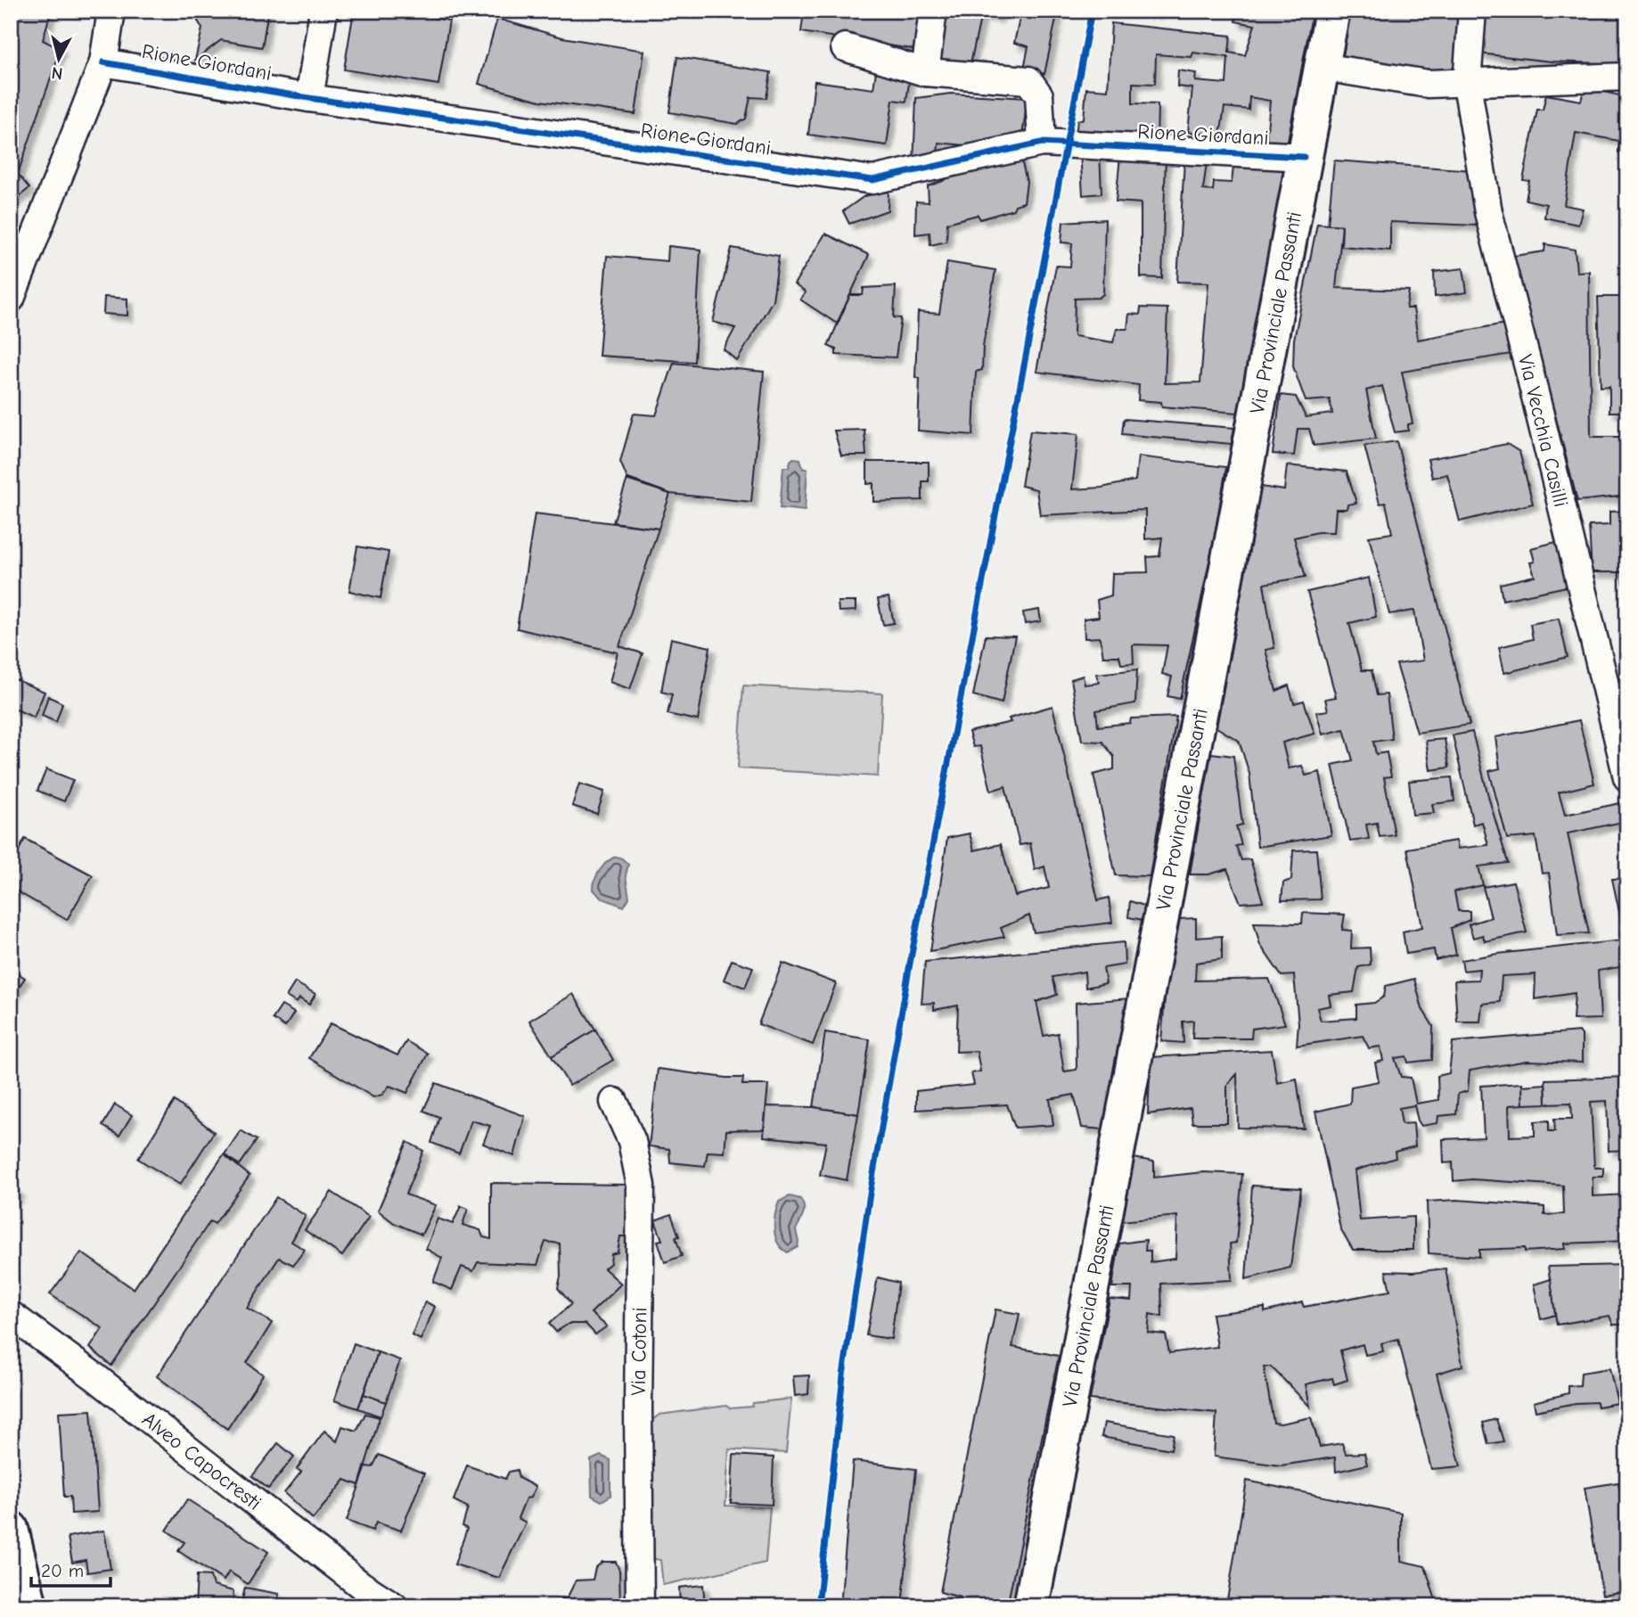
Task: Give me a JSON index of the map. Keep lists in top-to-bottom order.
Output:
{
  "streets": {
    "main road": ["Via Provinciale Passanti"],
    "street": [
      "Rione Giordani",
      "Via Vecchia Casilli",
      "Via Cotoni",
      "Alveo Capocresti"
    ]
  },
  "crossings": [
    ["Rione Giordani", "Via Provinciale Passanti"]
  ],
  "scale_bar": "20 m",
  "north": "bottom"
}
